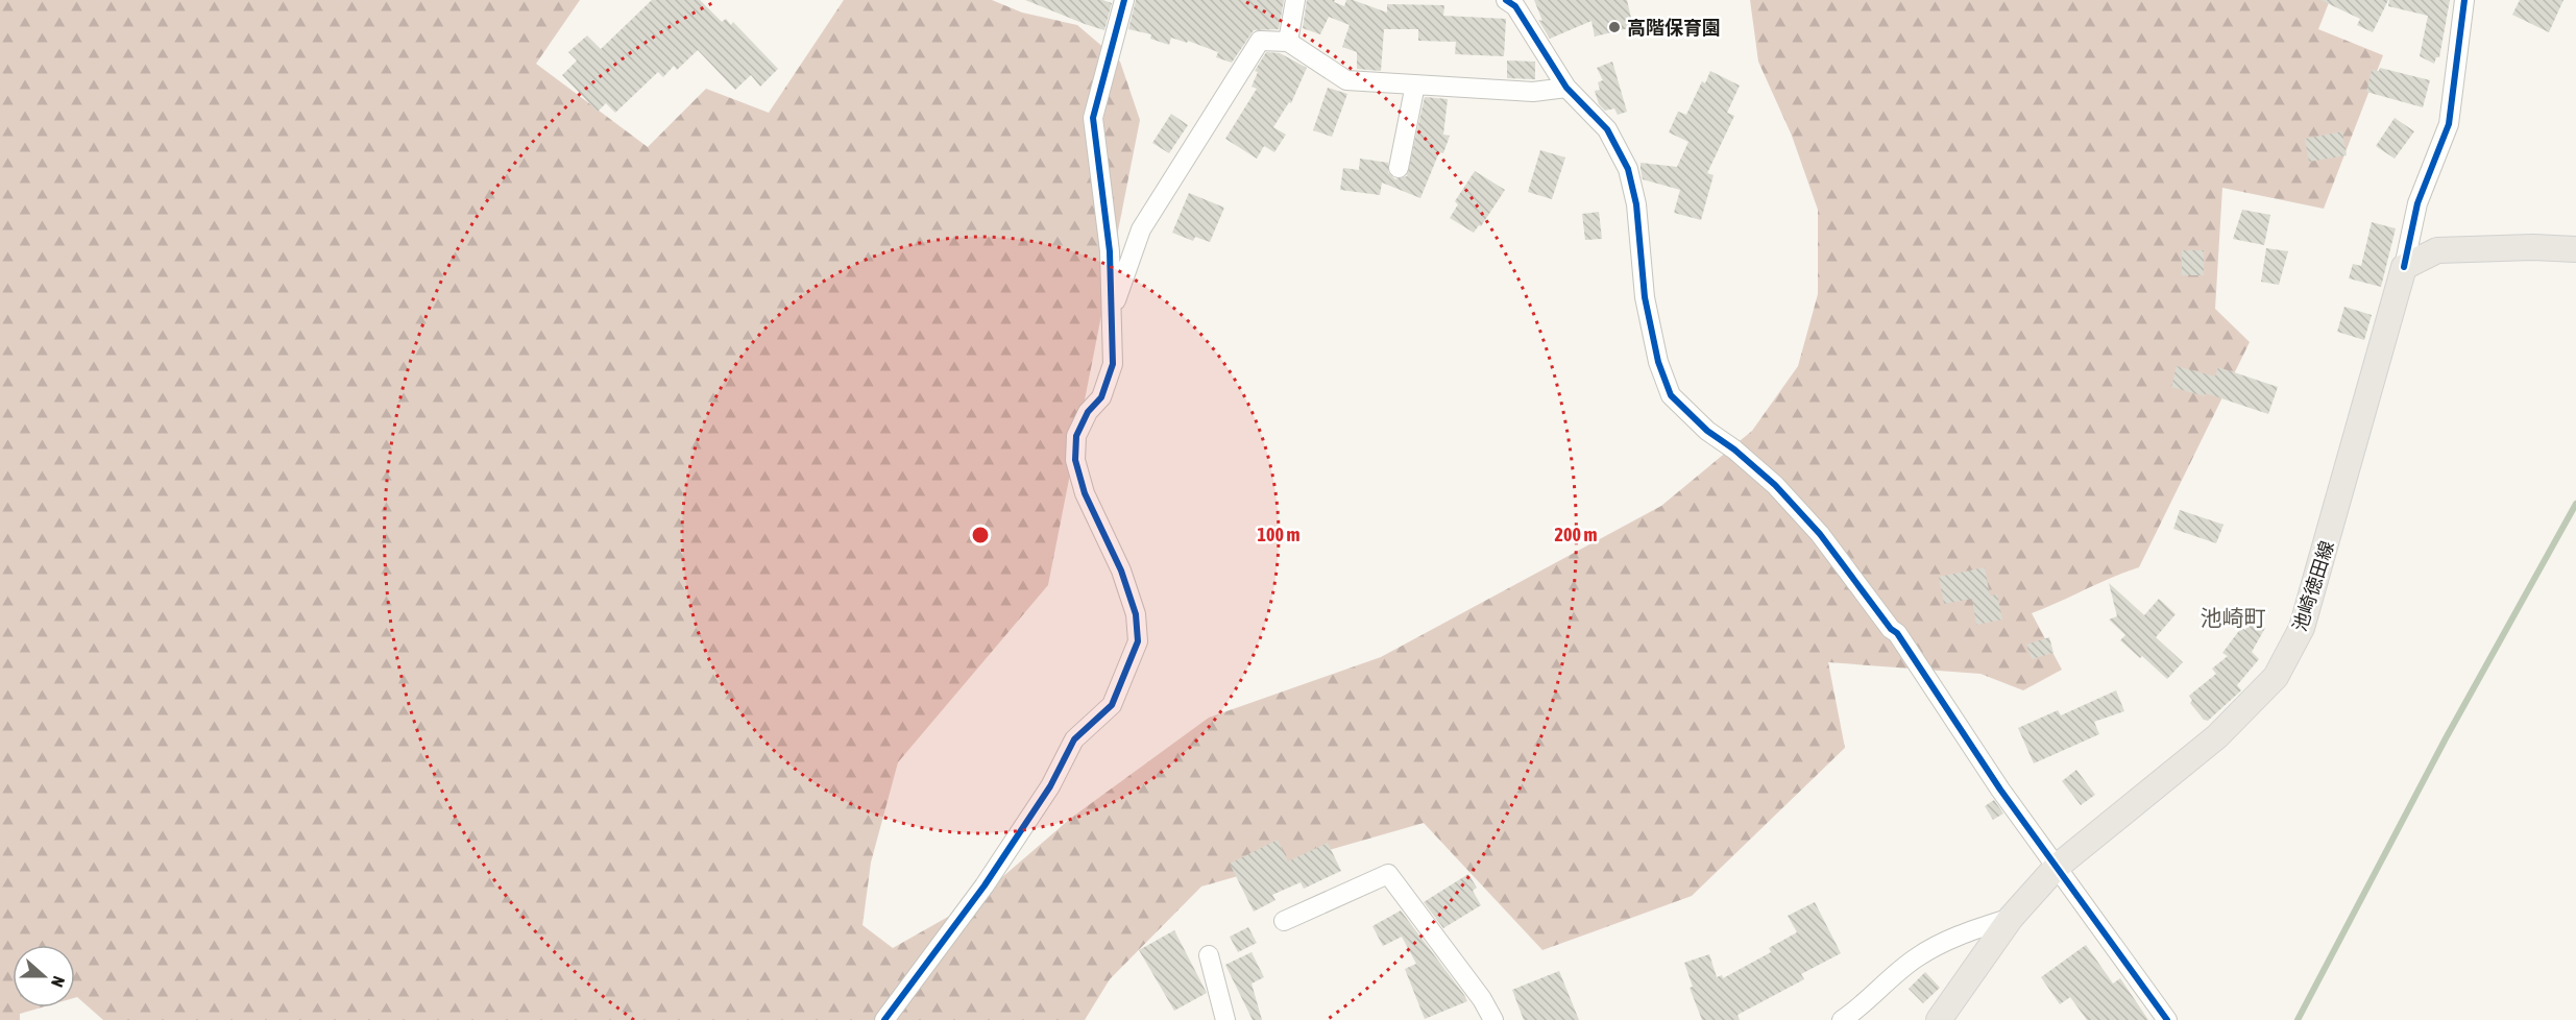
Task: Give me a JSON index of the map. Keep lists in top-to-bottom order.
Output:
{
  "streets": {
    "main road": ["池崎徳田線"]
  },
  "districts": ["池崎町"],
  "places": ["高階保育園"],
  "north": "right",
  "rings": ["100 m", "200 m"]
}
